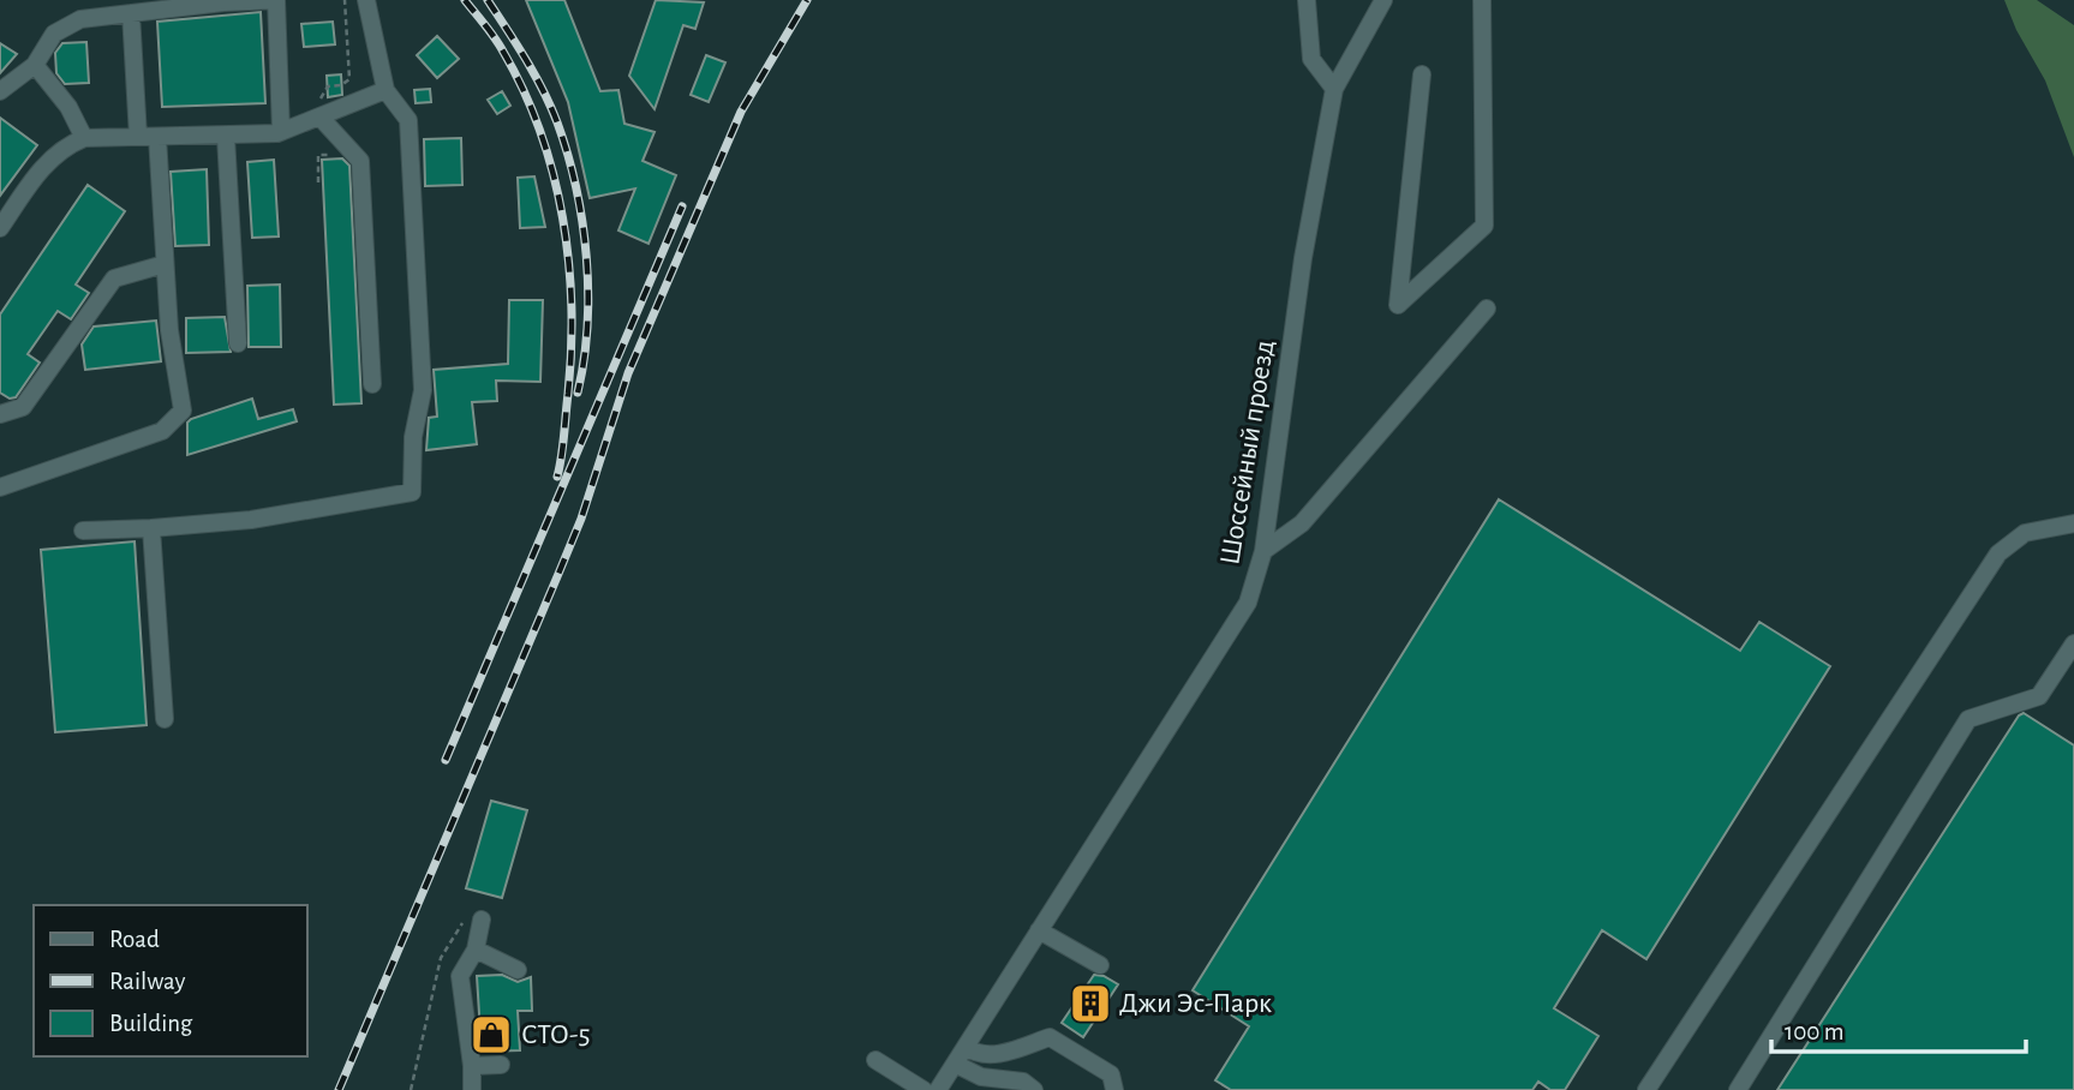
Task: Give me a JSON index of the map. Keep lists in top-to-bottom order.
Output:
{
  "streets": {
    "street": ["Шоссейный проезд"]
  },
  "places": {
    "building": ["Джи Эс-Парк"],
    "shop": ["СТО-5"]
  },
  "legend": ["Road", "Railway", "Building"],
  "scale_bar": "100 m"
}
